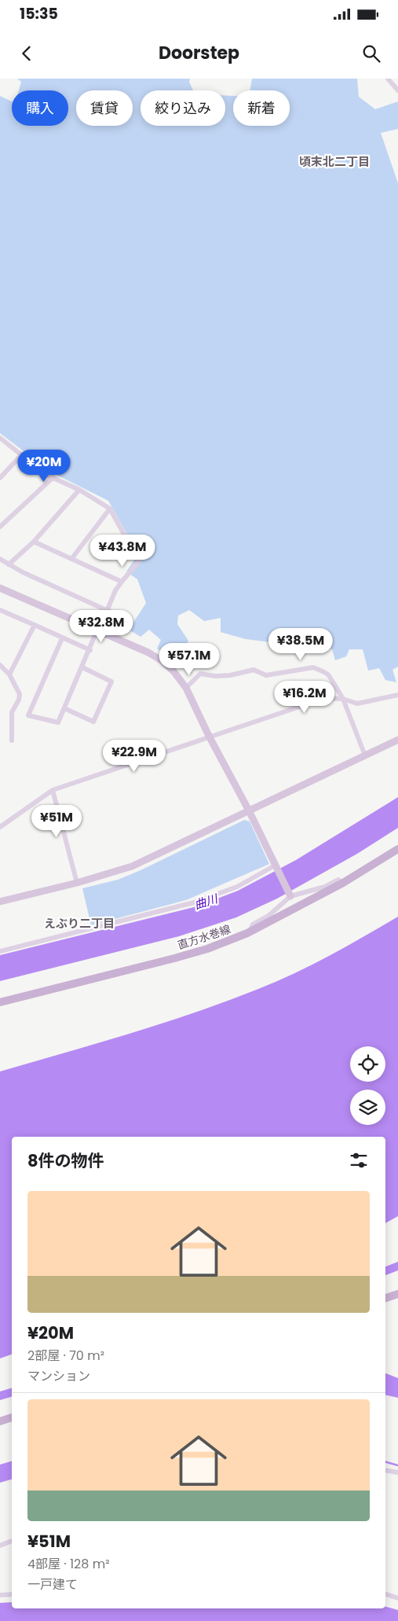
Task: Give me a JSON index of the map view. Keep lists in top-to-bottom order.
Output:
{
  "streets": {
    "main road": ["直方水巻線"]
  },
  "districts": ["頃末北二丁目", "えぶり二丁目"],
  "water": ["曲川"],
  "page": {
    "status": "15:35",
    "header": "Doorstep",
    "chip": [
      "購入",
      "賃貸",
      "絞り込み",
      "新着"
    ],
    "price": [
      "¥20M",
      "¥43.8M",
      "¥32.8M",
      "¥38.5M",
      "¥57.1M",
      "¥16.2M",
      "¥22.9M",
      "¥51M"
    ],
    "heading": "8件の物件",
    "list": [
      {
        "name": "¥20M",
        "note": "2部屋 · 70 m² · マンション"
      },
      {
        "name": "¥51M",
        "note": "4部屋 · 128 m² · 一戸建て"
      }
    ]
  }
}
